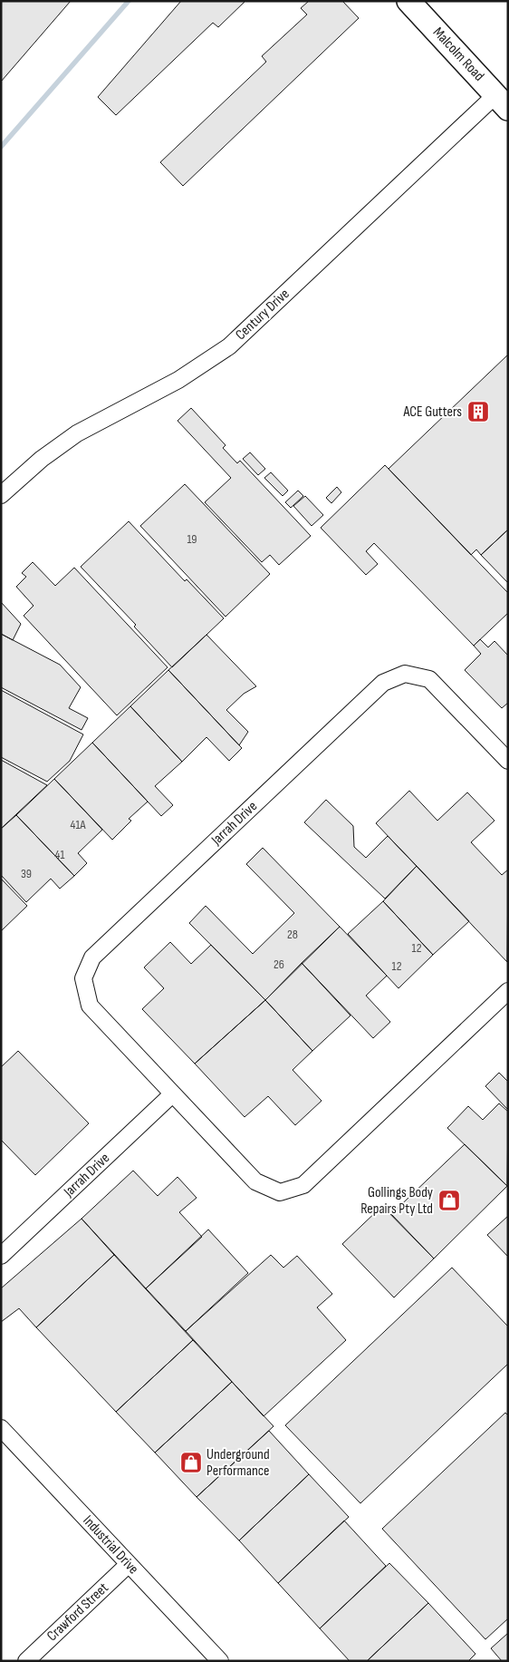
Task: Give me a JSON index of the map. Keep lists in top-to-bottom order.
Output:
{
  "streets": {
    "street": [
      "Malcolm Road",
      "Century Drive",
      "Jarrah Drive",
      "Industrial Drive",
      "Crawford Street"
    ]
  },
  "crossings": [
    ["Malcolm Road", "Century Drive"],
    ["Industrial Drive", "Crawford Street"]
  ],
  "places": {
    "building": ["ACE Gutters"],
    "shop": ["Gollings Body Repairs Pty Ltd", "Underground Performance"]
  },
  "house_numbers": [
    "19",
    "41A",
    "41",
    "39",
    "28",
    "12",
    "26",
    "12"
  ]
}
